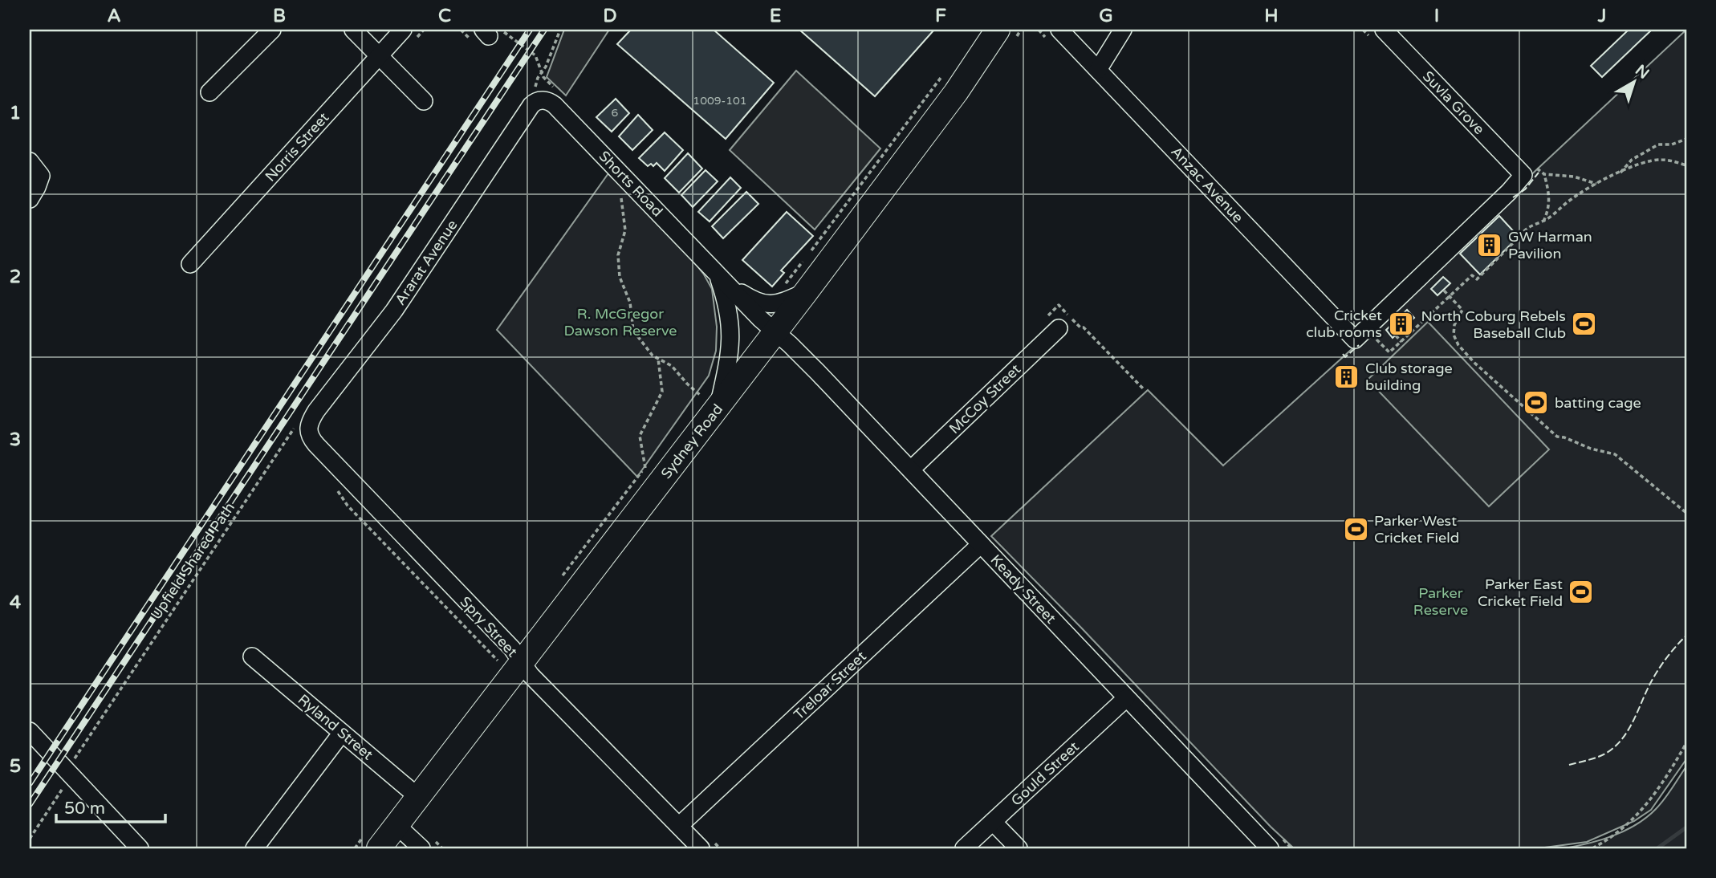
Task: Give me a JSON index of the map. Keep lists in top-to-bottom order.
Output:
{
  "streets": {
    "highway": ["Sydney Road"],
    "street": [
      "Suvla Grove",
      "Norris Street",
      "Shorts Road",
      "Anzac Avenue",
      "Ararat Avenue",
      "McCoy Street",
      "Keady Street",
      "Spry Street",
      "Treloar Street",
      "Ryland Street",
      "Gould Street"
    ],
    "path": ["Upfield Shared Path"]
  },
  "crossings": [
    ["Shorts Road", "Ararat Avenue"],
    ["Shorts Road", "Sydney Road"],
    ["Shorts Road", "Keady Street"],
    ["Ararat Avenue", "Upfield Shared Path"],
    ["Ararat Avenue", "Spry Street"],
    ["McCoy Street", "Keady Street"],
    ["Sydney Road", "Keady Street"],
    ["Sydney Road", "Spry Street"],
    ["Sydney Road", "Ryland Street"],
    ["Upfield Shared Path", "Spry Street"],
    ["Keady Street", "Treloar Street"],
    ["Keady Street", "Gould Street"],
    ["Spry Street", "Treloar Street"]
  ],
  "parks": ["R. McGregor Dawson Reserve", "Parker Reserve"],
  "places": {
    "building": ["GW Harman Pavilion", "Cricket club rooms", "Club storage building"],
    "sports": [
      "North Coburg Rebels Baseball Club",
      "batting cage",
      "Parker West Cricket Field",
      "Parker East Cricket Field"
    ]
  },
  "house_numbers": ["1009-101", "6"],
  "scale_bar": "50 m",
  "north": "top right",
  "grid": {
    "columns": [
      "A",
      "B",
      "C",
      "D",
      "E",
      "F",
      "G",
      "H",
      "I",
      "J"
    ],
    "rows": [
      "1",
      "2",
      "3",
      "4",
      "5"
    ]
  }
}
